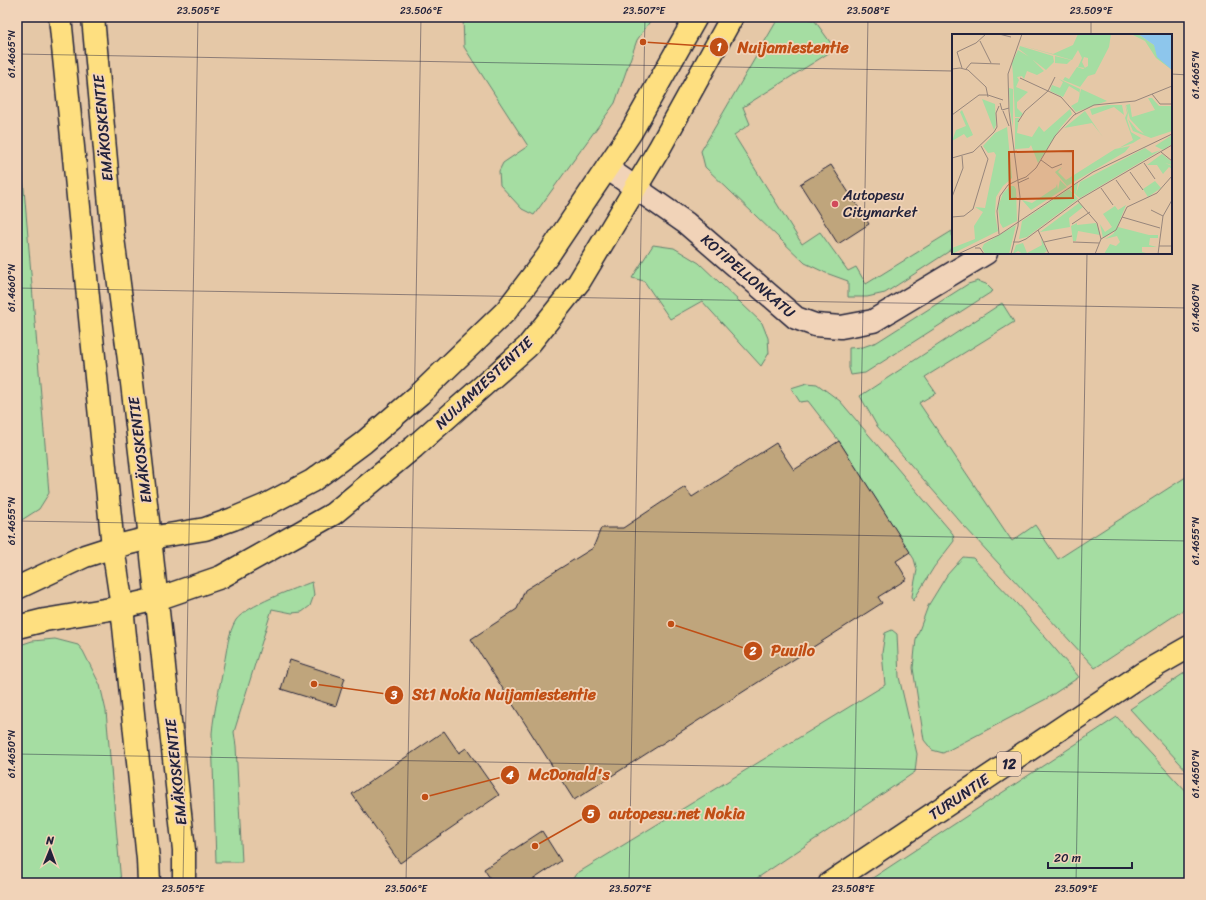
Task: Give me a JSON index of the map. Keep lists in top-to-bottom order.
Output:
{
  "streets": {
    "main road": [
      "EMÄKOSKENTIE",
      "NUIJAMIESTENTIE",
      "12",
      "TURUNTIE"
    ],
    "street": ["KOTIPELLONKATU"]
  },
  "crossings": [
    ["EMÄKOSKENTIE", "NUIJAMIESTENTIE"],
    ["KOTIPELLONKATU", "NUIJAMIESTENTIE"]
  ],
  "places": [
    "Nuijamiestentie",
    "Autopesu Citymarket",
    "Puuilo",
    "St1 Nokia Nuijamiestentie",
    "McDonald's",
    "autopesu.net Nokia"
  ],
  "scale_bar": "20 m",
  "north": "top",
  "coordinates": [
    "23.505°E",
    "23.506°E",
    "23.507°E",
    "23.508°E",
    "23.509°E",
    "61.4665°N",
    "61.4660°N",
    "61.4655°N",
    "61.4650°N"
  ]
}
